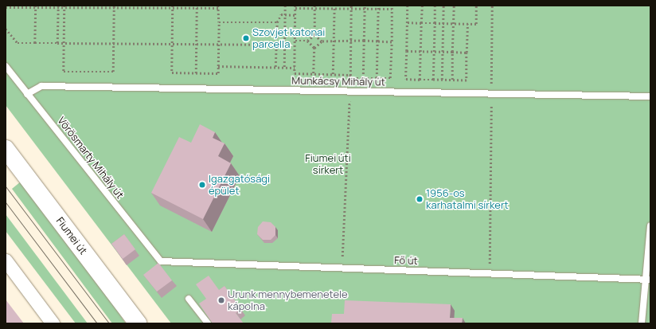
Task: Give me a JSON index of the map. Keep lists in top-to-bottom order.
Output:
{
  "streets": {
    "main road": ["Fiumei út"],
    "lane": ["Munkácsy Mihály út", "Vörösmarty Mihály út", "Fő út"]
  },
  "crossings": [
    ["Munkácsy Mihály út", "Vörösmarty Mihály út"],
    ["Vörösmarty Mihály út", "Fő út"]
  ],
  "parks": ["Fiumei úti sírkert"],
  "places": [
    "Szovjet katonai parcella",
    "Igazgatósági épület",
    "1956-os karhatalmi sírkert",
    "Urunk mennybemenetele kápolna"
  ]
}
